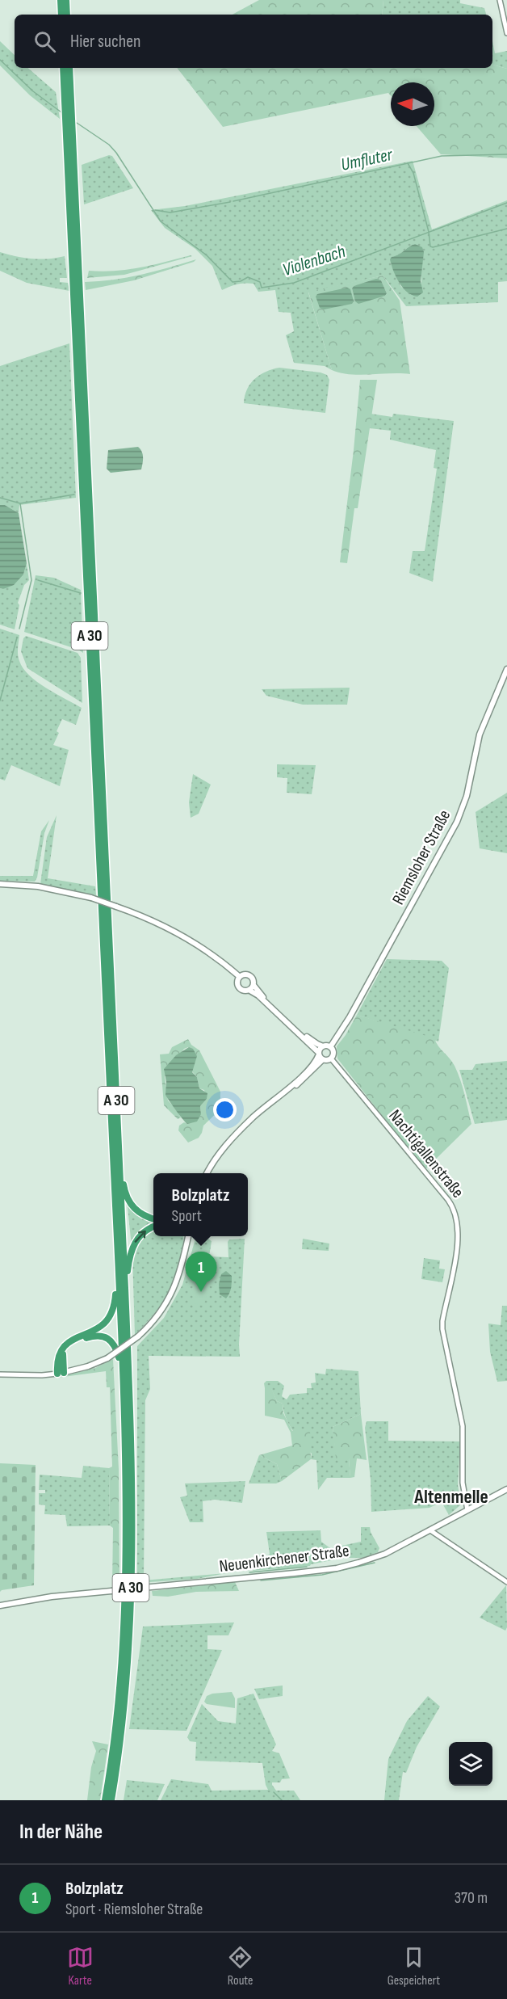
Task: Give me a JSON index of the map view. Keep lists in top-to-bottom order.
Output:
{
  "streets": {
    "highway": ["A 30"],
    "main road": ["Riemsloher Straße", "Neuenkirchener Straße"],
    "street": ["Nachtigallenstraße"]
  },
  "crossings": [
    ["Riemsloher Straße", "Nachtigallenstraße"],
    ["Nachtigallenstraße", "Neuenkirchener Straße"]
  ],
  "districts": ["Altenmelle"],
  "water": ["Umfluter", "Violenbach"],
  "north": "left",
  "page": {
    "search": "Hier suchen",
    "popup": ["Bolzplatz", "Sport"],
    "pins": "1",
    "heading": "In der Nähe",
    "list": [
      {
        "mark": "1",
        "name": "Bolzplatz",
        "note": "Sport · Riemsloher Straße",
        "value": "370 m"
      }
    ],
    "nav": ["Karte", "Route", "Gespeichert"]
  }
}
